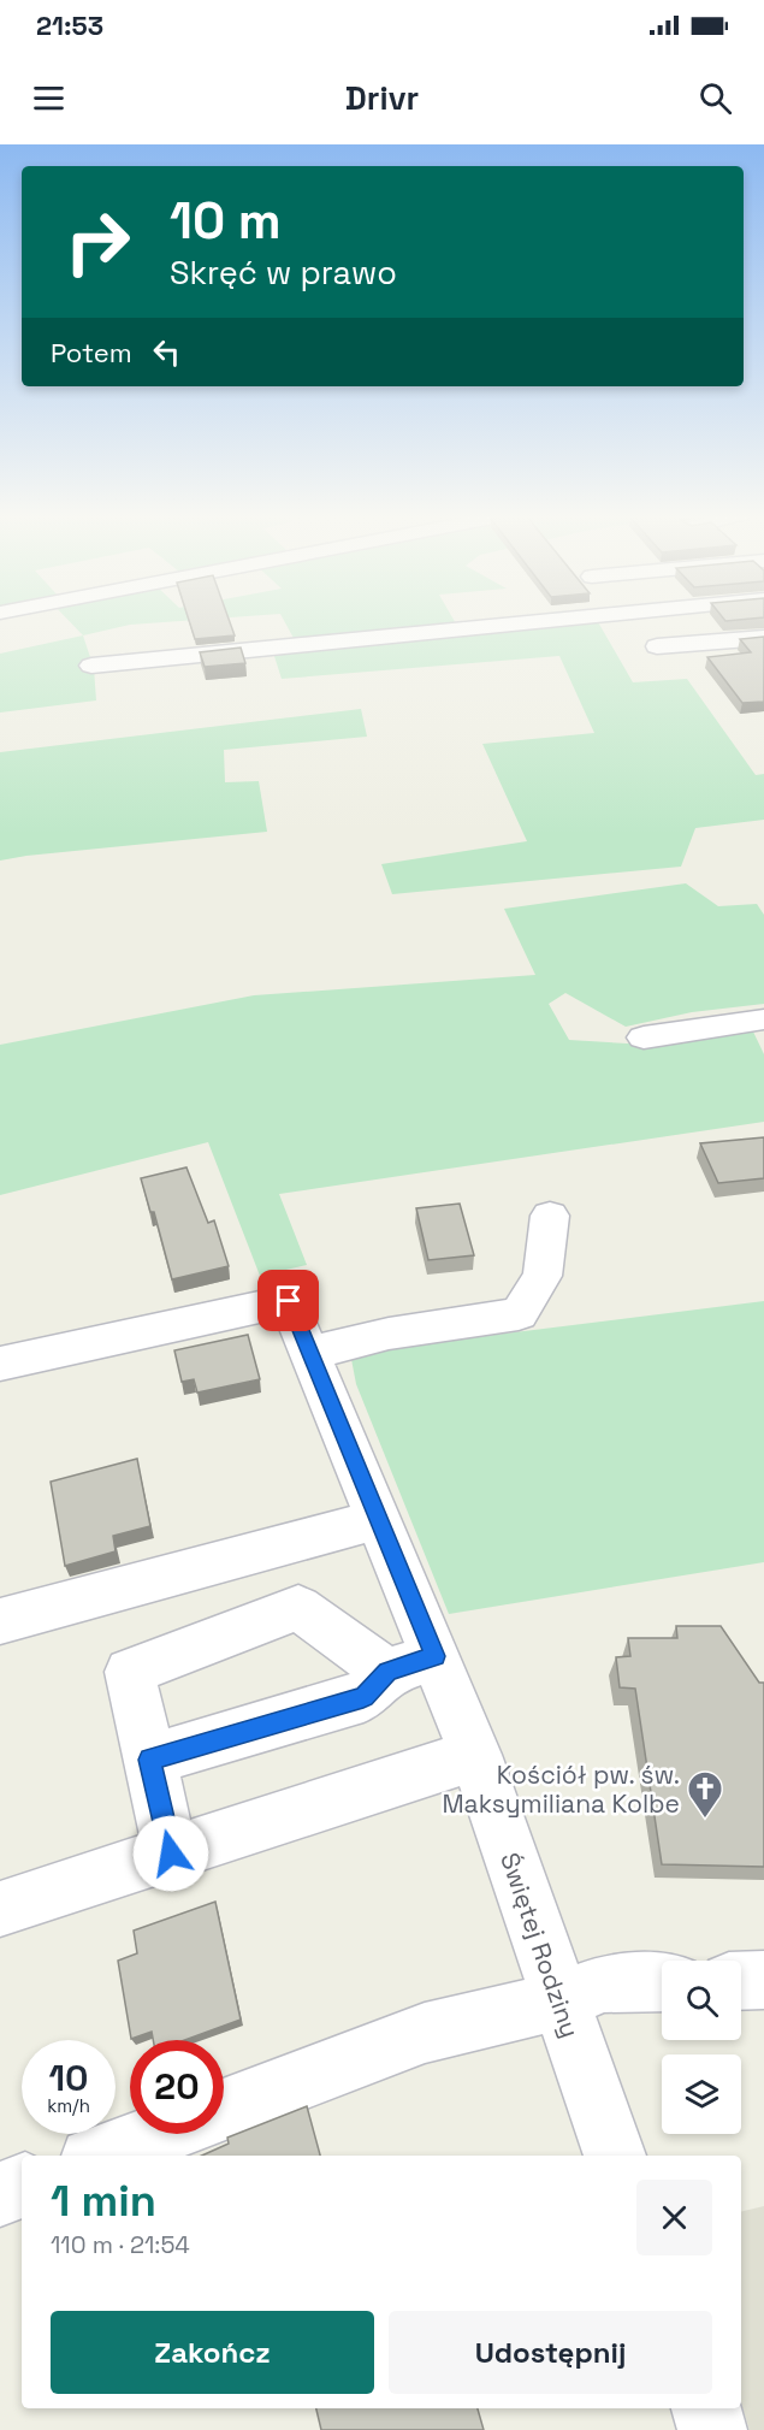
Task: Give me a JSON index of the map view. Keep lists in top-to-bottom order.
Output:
{
  "streets": {
    "street": ["Świętej Rodziny"]
  },
  "places": {
    "church": ["Kościół pw. św. Maksymiliana Kolbe"]
  },
  "page": {
    "status": "21:53",
    "header": "Drivr",
    "turn": ["10 m", "Skręć w prawo"],
    "then": "Potem",
    "speed": "10 km/h",
    "limit": "20",
    "heading": ["1 min", "110 m · 21:54"],
    "buttons": ["Zakończ", "Udostępnij"]
  }
}
